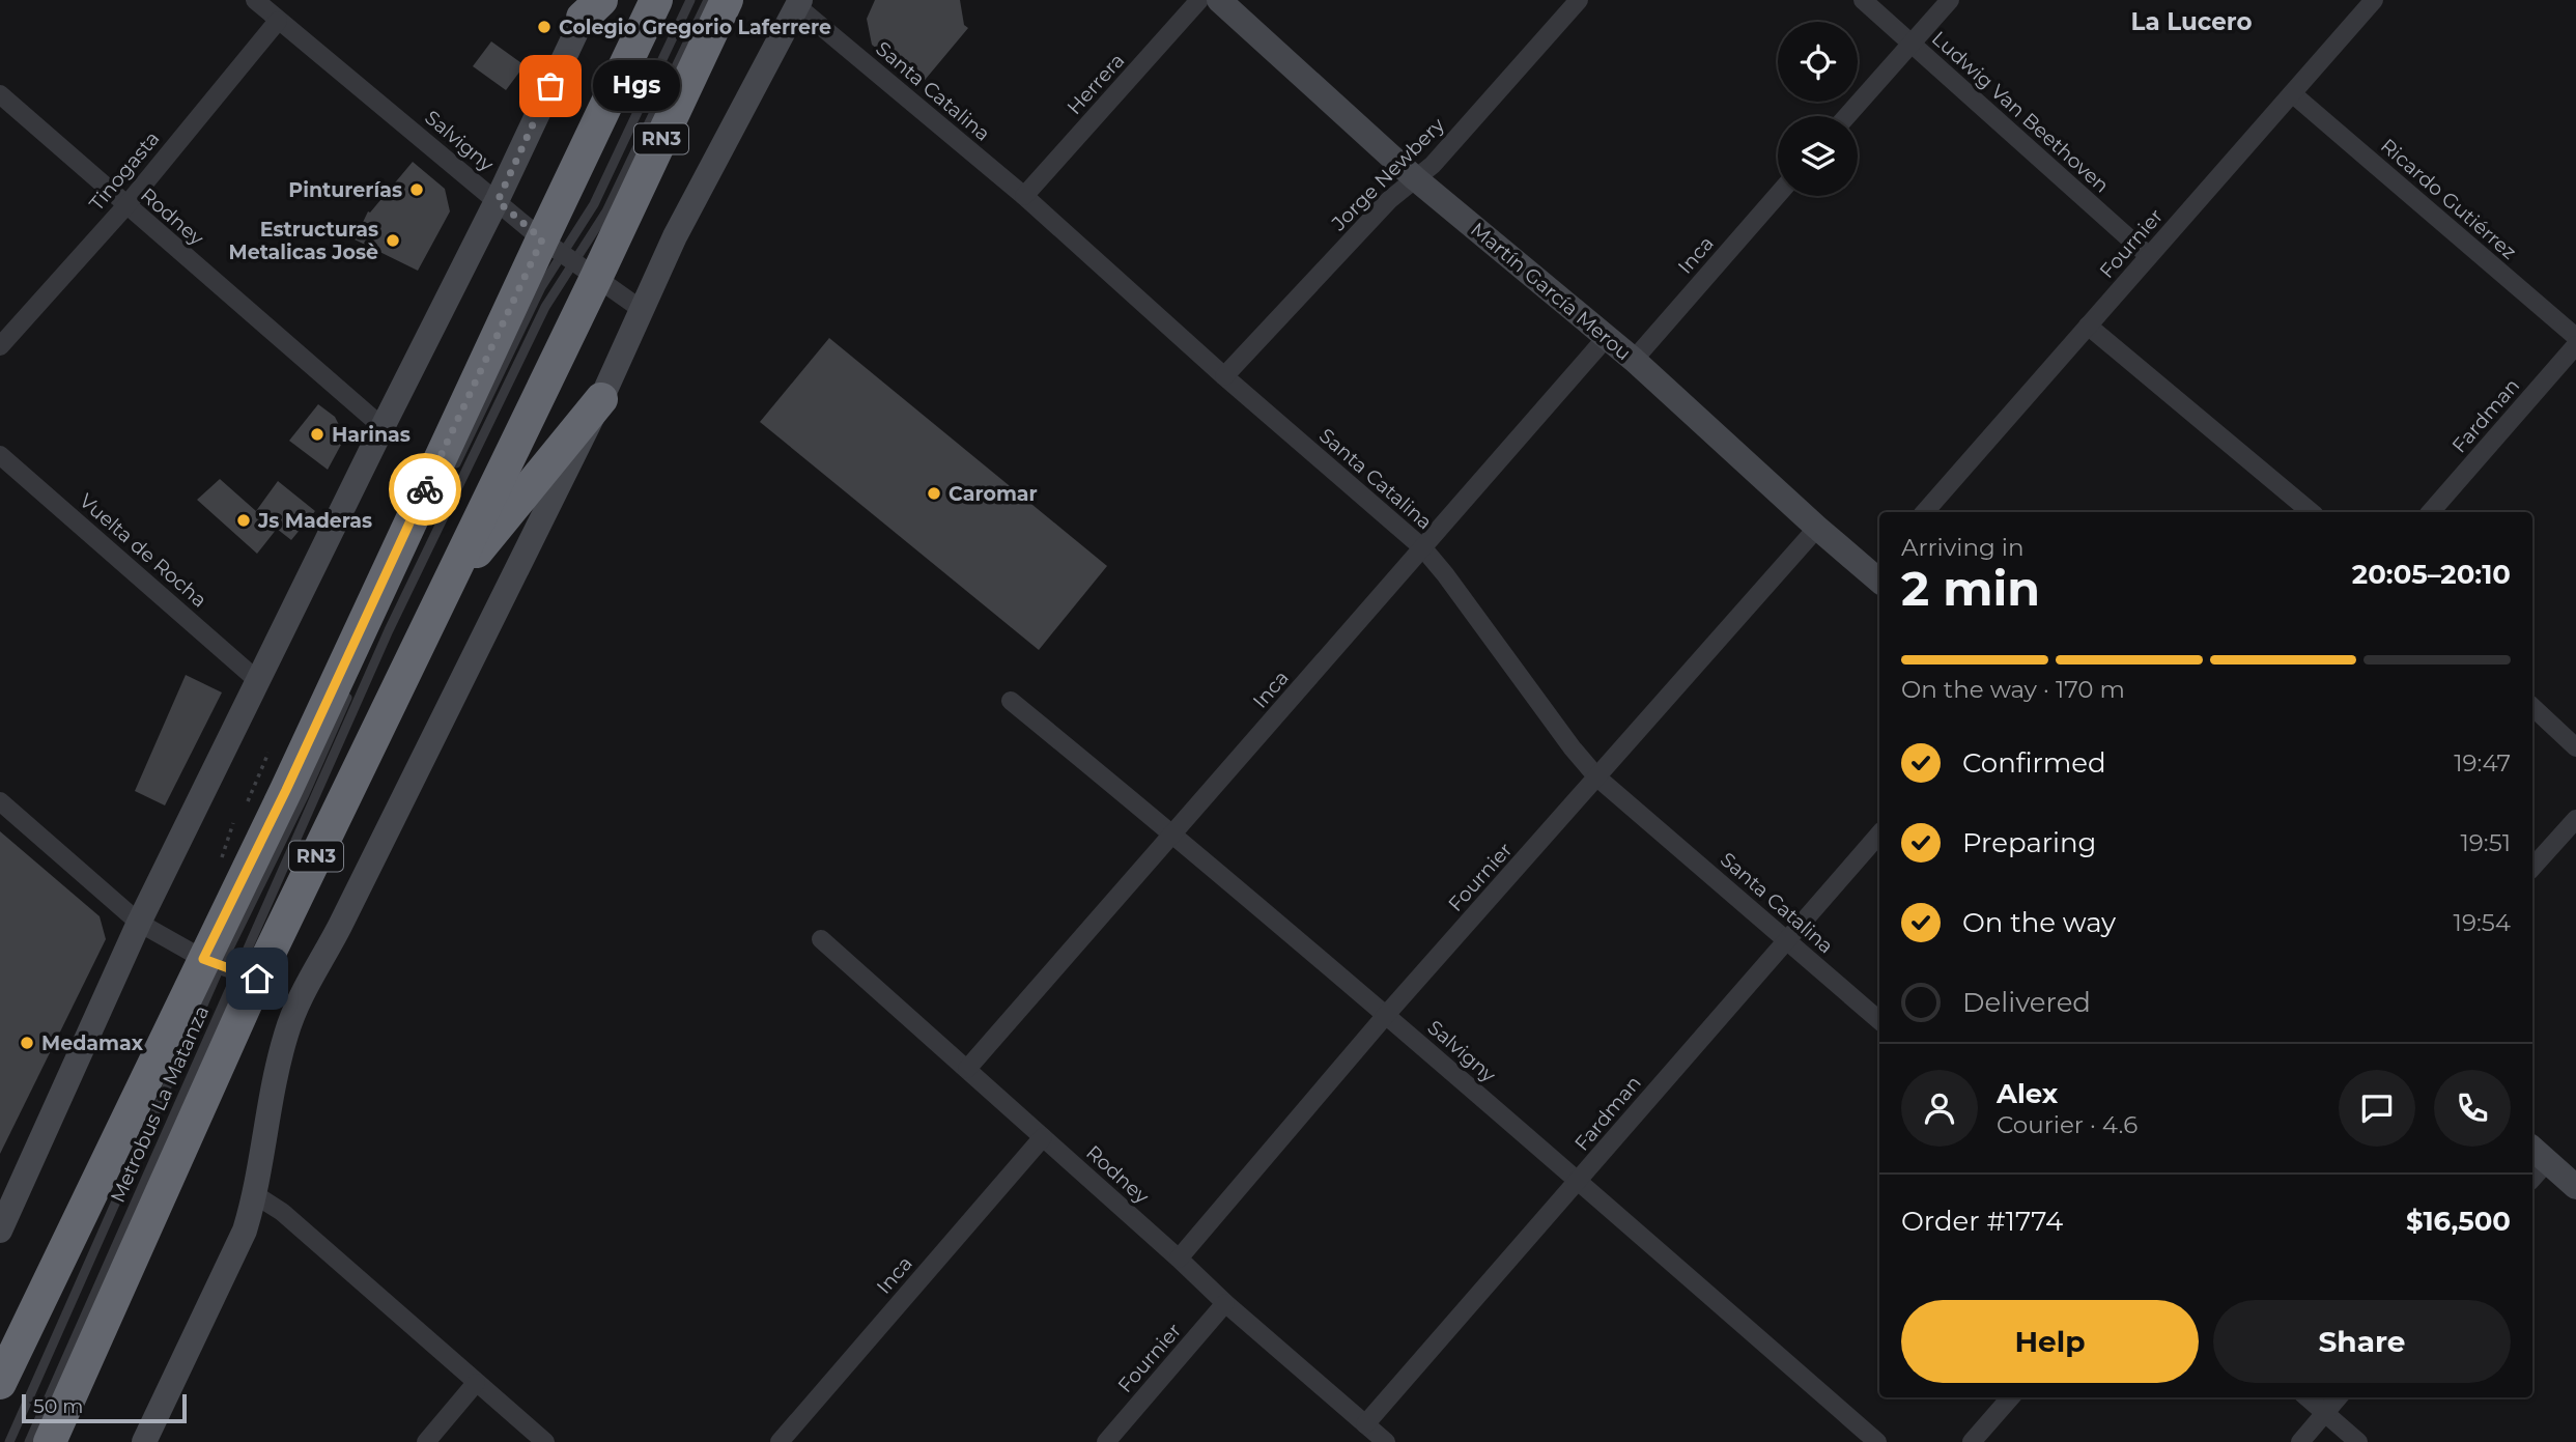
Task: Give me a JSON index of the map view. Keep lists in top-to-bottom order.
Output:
{
  "streets": {
    "highway": ["RN3"],
    "street": [
      "Herrera",
      "Santa Catalina",
      "Ludwig Van Beethoven",
      "Salvigny",
      "Tinogasta",
      "Jorge Newbery",
      "Ricardo Gutiérrez",
      "Rodney",
      "Fournier",
      "Inca",
      "Martín García Merou",
      "Fardman",
      "Vuelta de Rocha"
    ],
    "lane": ["Metrobus La Matanza"]
  },
  "crossings": [
    ["Herrera", "Santa Catalina"],
    ["Santa Catalina", "Jorge Newbery"],
    ["Santa Catalina", "Fournier"],
    ["Santa Catalina", "Inca"],
    ["Santa Catalina", "Fardman"],
    ["Ludwig Van Beethoven", "Fournier"],
    ["RN3", "Salvigny"],
    ["RN3", "Metrobus La Matanza"],
    ["Salvigny", "Tinogasta"],
    ["Salvigny", "Fournier"],
    ["Salvigny", "Inca"],
    ["Salvigny", "Fardman"],
    ["Tinogasta", "Rodney"],
    ["Jorge Newbery", "Martín García Merou"],
    ["Ricardo Gutiérrez", "Fournier"],
    ["Rodney", "Fournier"],
    ["Rodney", "Inca"],
    ["Rodney", "Fardman"],
    ["Fournier", "Martín García Merou"],
    ["Inca", "Martín García Merou"]
  ],
  "districts": ["La Lucero"],
  "places": [
    "Colegio Gregorio Laferrere",
    "Hgs",
    "Pinturerías",
    "Estructuras Metalicas Josè",
    "Harinas",
    "Caromar",
    "Js Maderas",
    "Medamax"
  ],
  "scale_bar": "50 m",
  "page": {
    "bubble": "Hgs",
    "heading": ["2 min", "Arriving in", "20:05–20:10"],
    "panel": [
      "Alex",
      "Courier · 4.6",
      "Order #1774",
      "$16,500"
    ],
    "bar": "On the way · 170 m",
    "list": [
      ["Confirmed", "19:47"],
      ["Preparing", "19:51"],
      ["On the way", "19:54"],
      "Delivered"
    ],
    "buttons": ["Help", "Share"],
    "scale": "50 m"
  }
}
